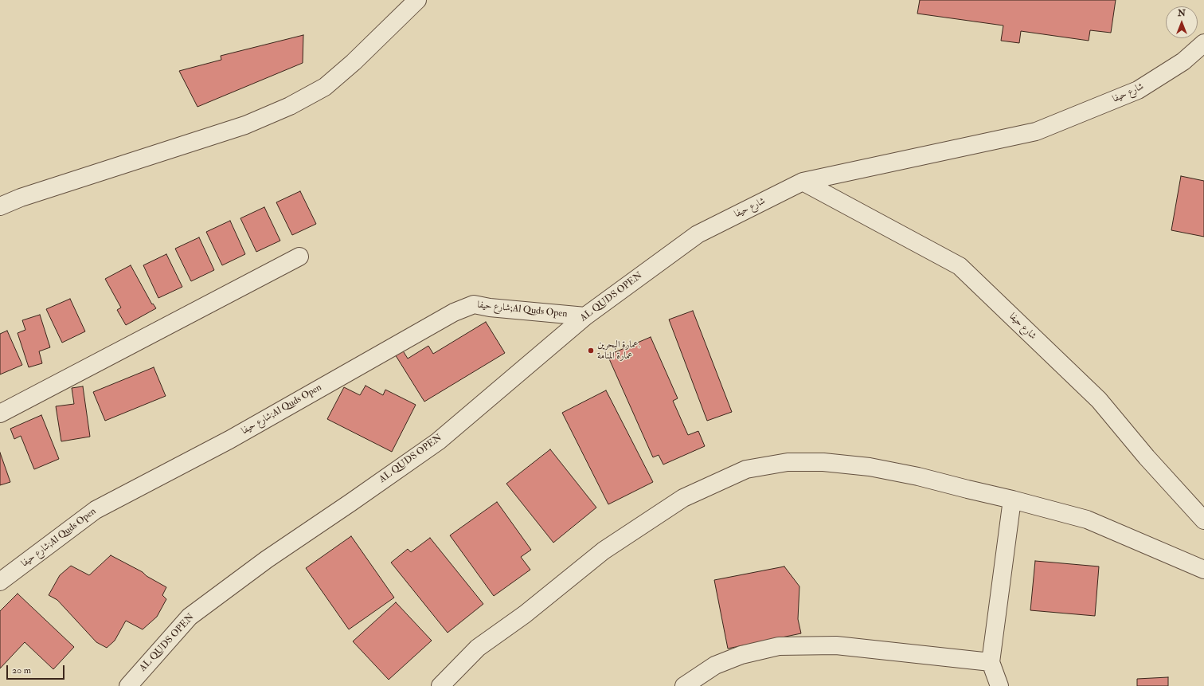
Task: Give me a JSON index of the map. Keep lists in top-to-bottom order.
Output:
{
  "streets": {
    "street": ["شارع حيفا", "AL QUDS OPEN", "شارع حيفا;Al Quds Open"]
  },
  "crossings": [
    ["شارع حيفا", "AL QUDS OPEN"],
    ["AL QUDS OPEN", "شارع حيفا;Al Quds Open"]
  ],
  "places": ["عمارة البحرين. عمارة المنامة"],
  "scale_bar": "20 m",
  "north": "top"
}
